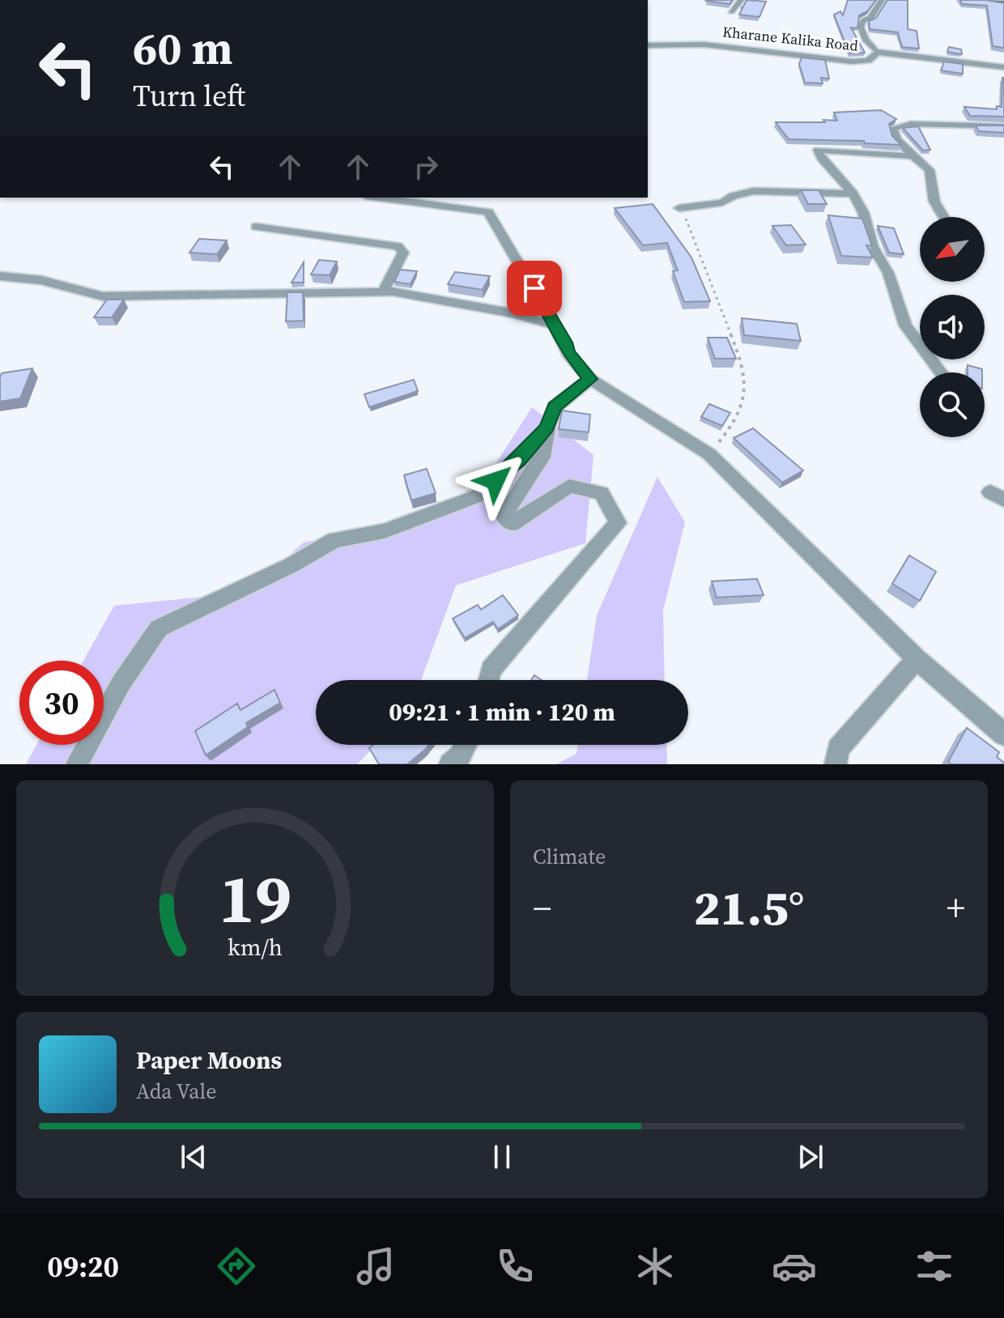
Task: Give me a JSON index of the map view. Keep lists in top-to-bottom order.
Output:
{
  "streets": {
    "street": ["Kharane Kalika Road"]
  },
  "north": "bottom left",
  "page": {
    "turn": ["60 m", "Turn left"],
    "limit": "30",
    "trip": "09:21 · 1 min · 120 m",
    "tile": "Climate",
    "heat": ["−", "21.5°", "+"],
    "song": ["Paper Moons", "Ada Vale"],
    "tabs": "09:20",
    "gauge": ["19", "km/h"]
  }
}
